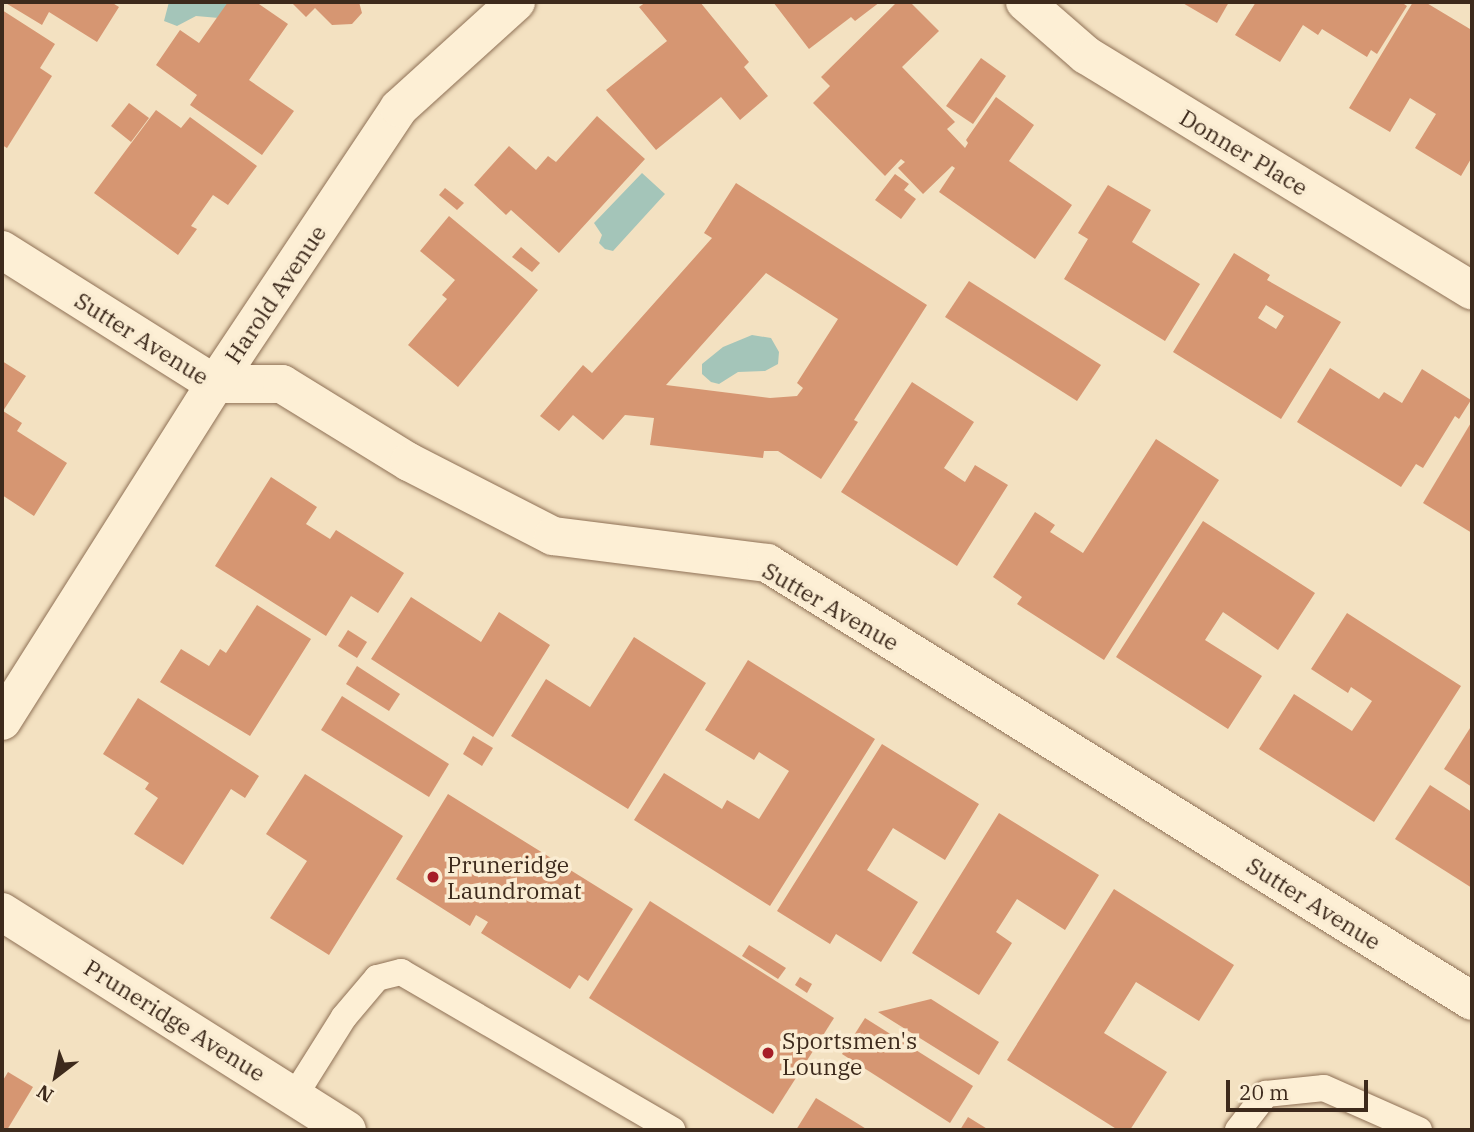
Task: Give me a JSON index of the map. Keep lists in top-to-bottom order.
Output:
{
  "streets": {
    "street": [
      "Donner Place",
      "Harold Avenue",
      "Sutter Avenue",
      "Pruneridge Avenue"
    ]
  },
  "crossings": [
    ["Harold Avenue", "Sutter Avenue"]
  ],
  "places": ["Pruneridge Laundromat", "Sportsmen's Lounge"],
  "scale_bar": "20 m",
  "north": "bottom left"
}
